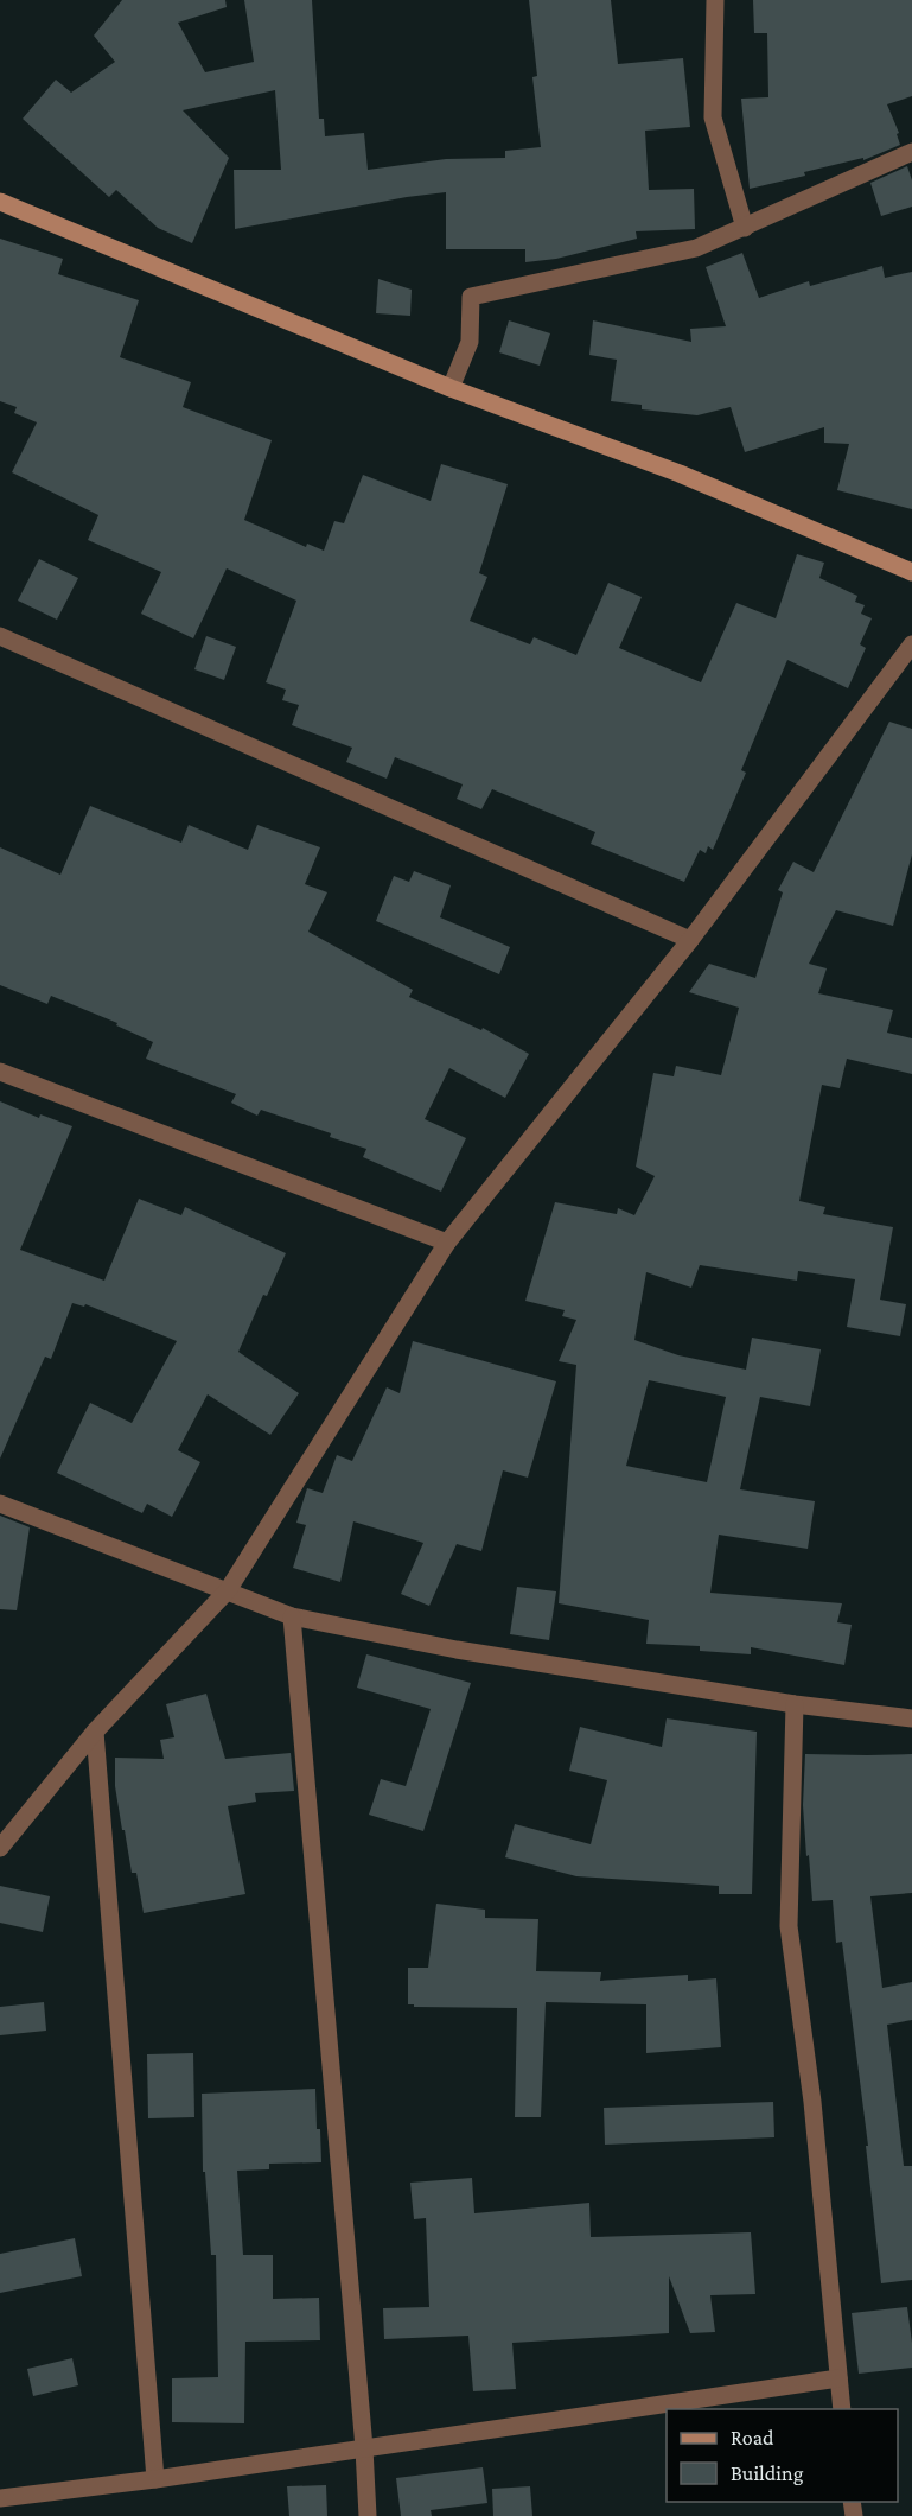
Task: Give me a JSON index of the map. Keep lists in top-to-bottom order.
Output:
{
  "legend": ["Road", "Building"]
}
